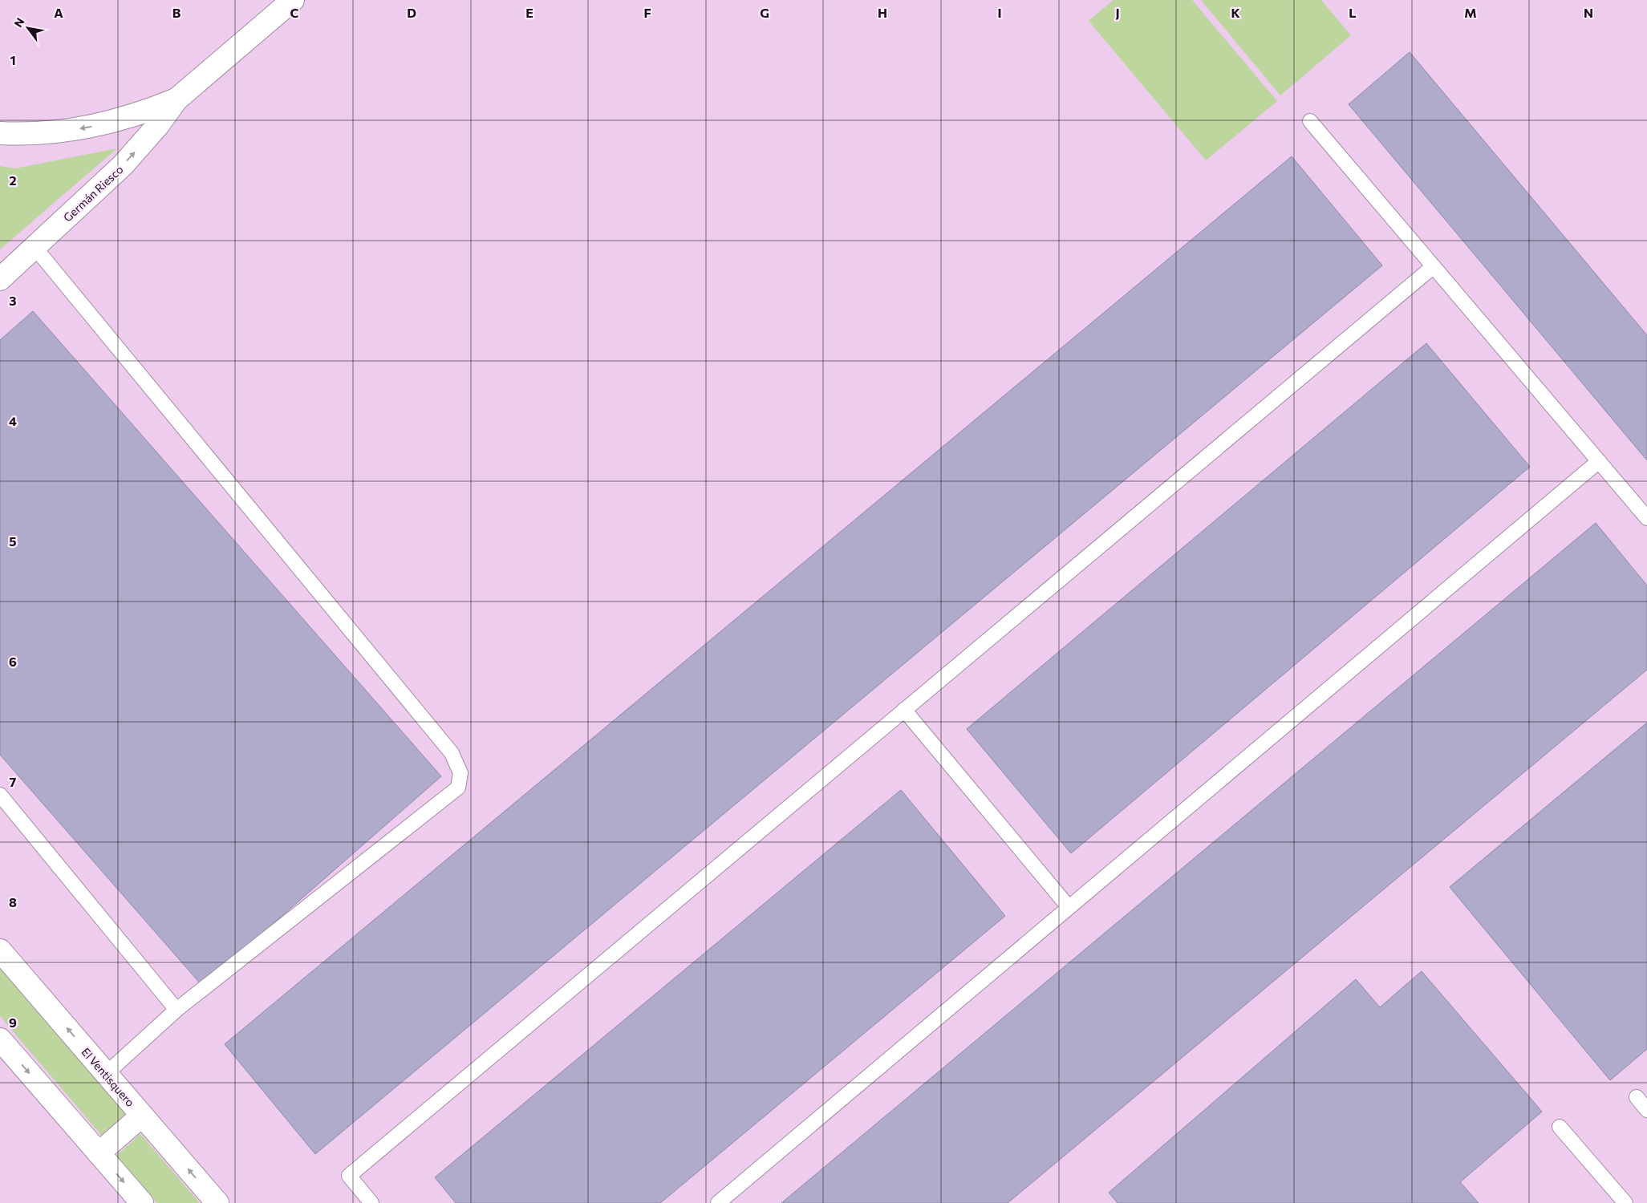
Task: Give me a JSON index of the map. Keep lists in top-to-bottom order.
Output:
{
  "streets": {
    "street": ["Germán Riesco", "El Ventisquero"]
  },
  "north": "top left",
  "grid": {
    "columns": [
      "A",
      "B",
      "C",
      "D",
      "E",
      "F",
      "G",
      "H",
      "I",
      "J",
      "K",
      "L",
      "M",
      "N"
    ],
    "rows": [
      "1",
      "2",
      "3",
      "4",
      "5",
      "6",
      "7",
      "8",
      "9"
    ]
  }
}
